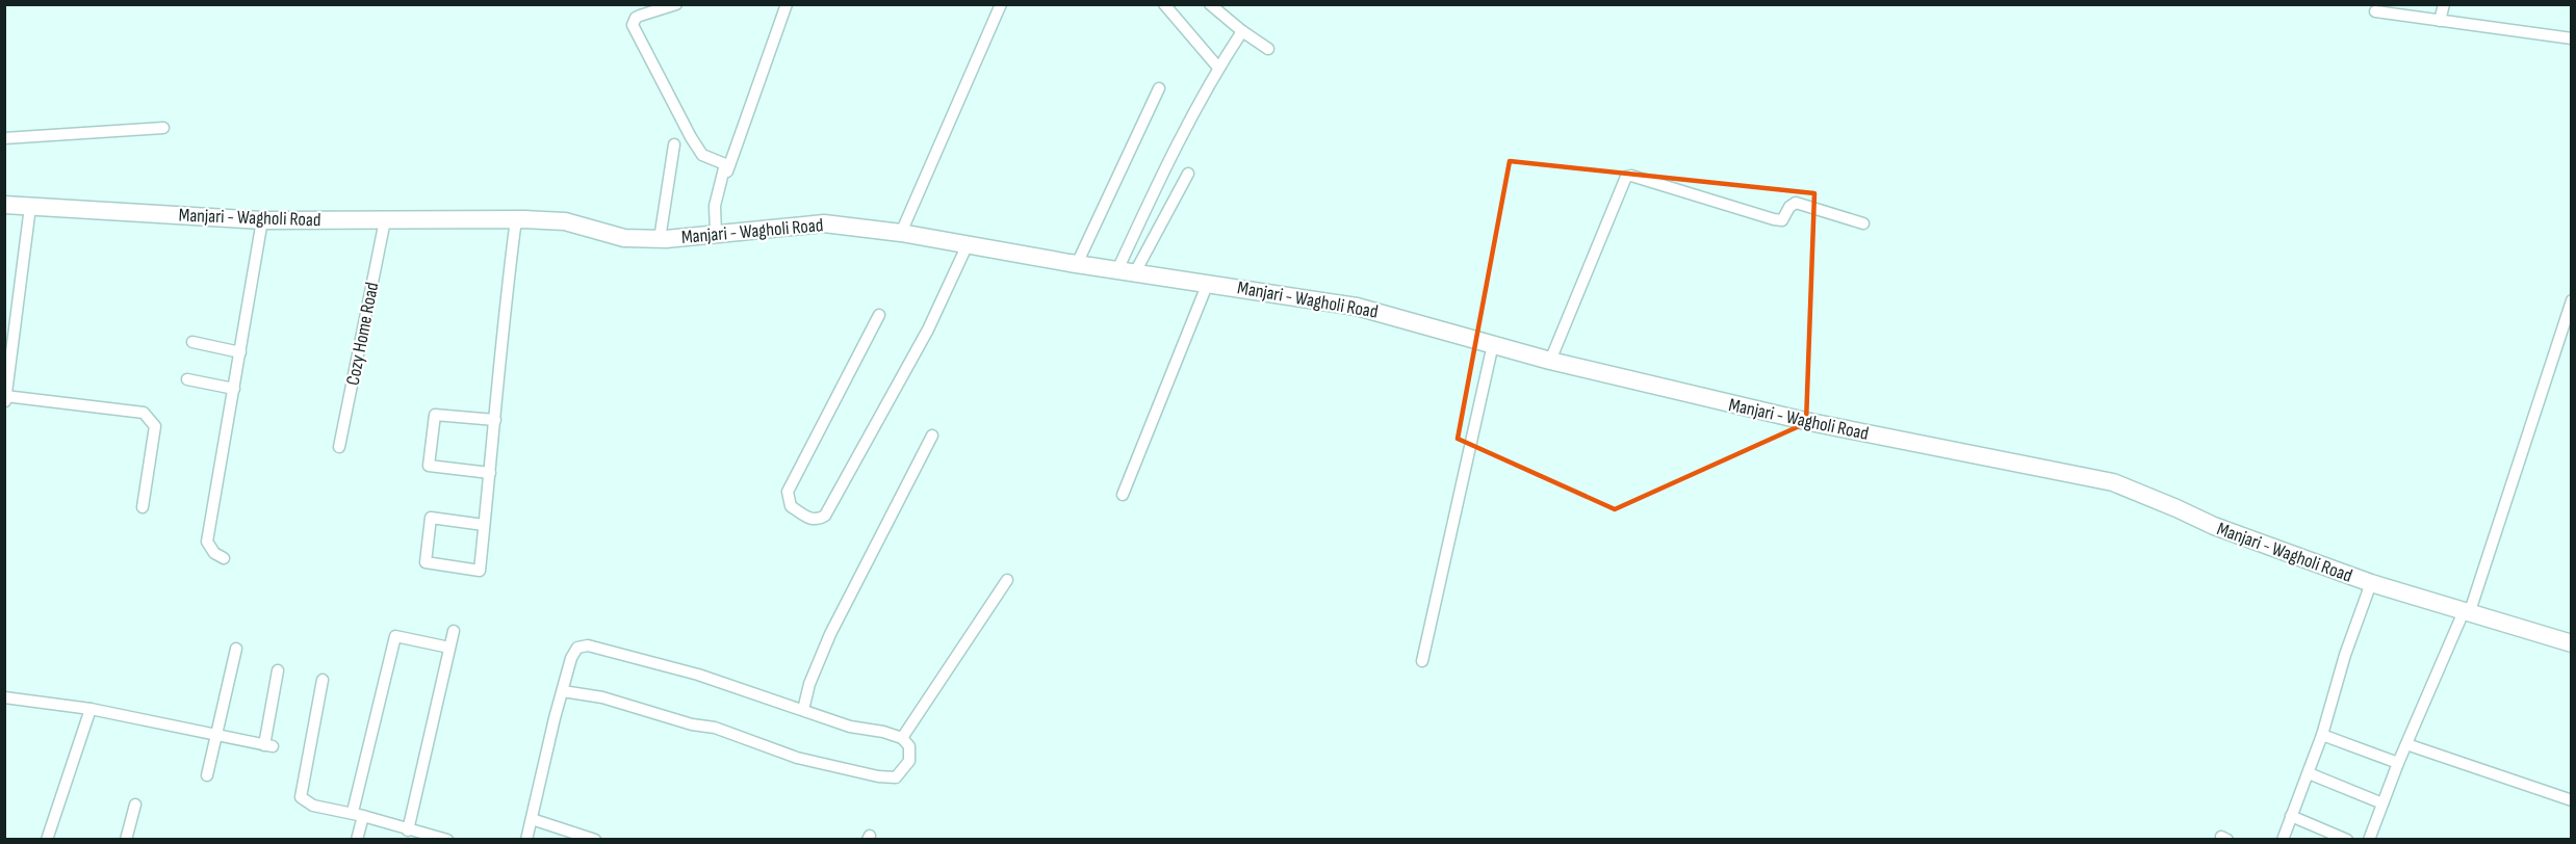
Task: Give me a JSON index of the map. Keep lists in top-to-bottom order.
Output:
{
  "streets": {
    "main road": ["Manjari - Wagholi Road"],
    "street": ["Cozy Home Road"]
  },
  "crossings": [
    ["Manjari - Wagholi Road", "Cozy Home Road"]
  ]
}
